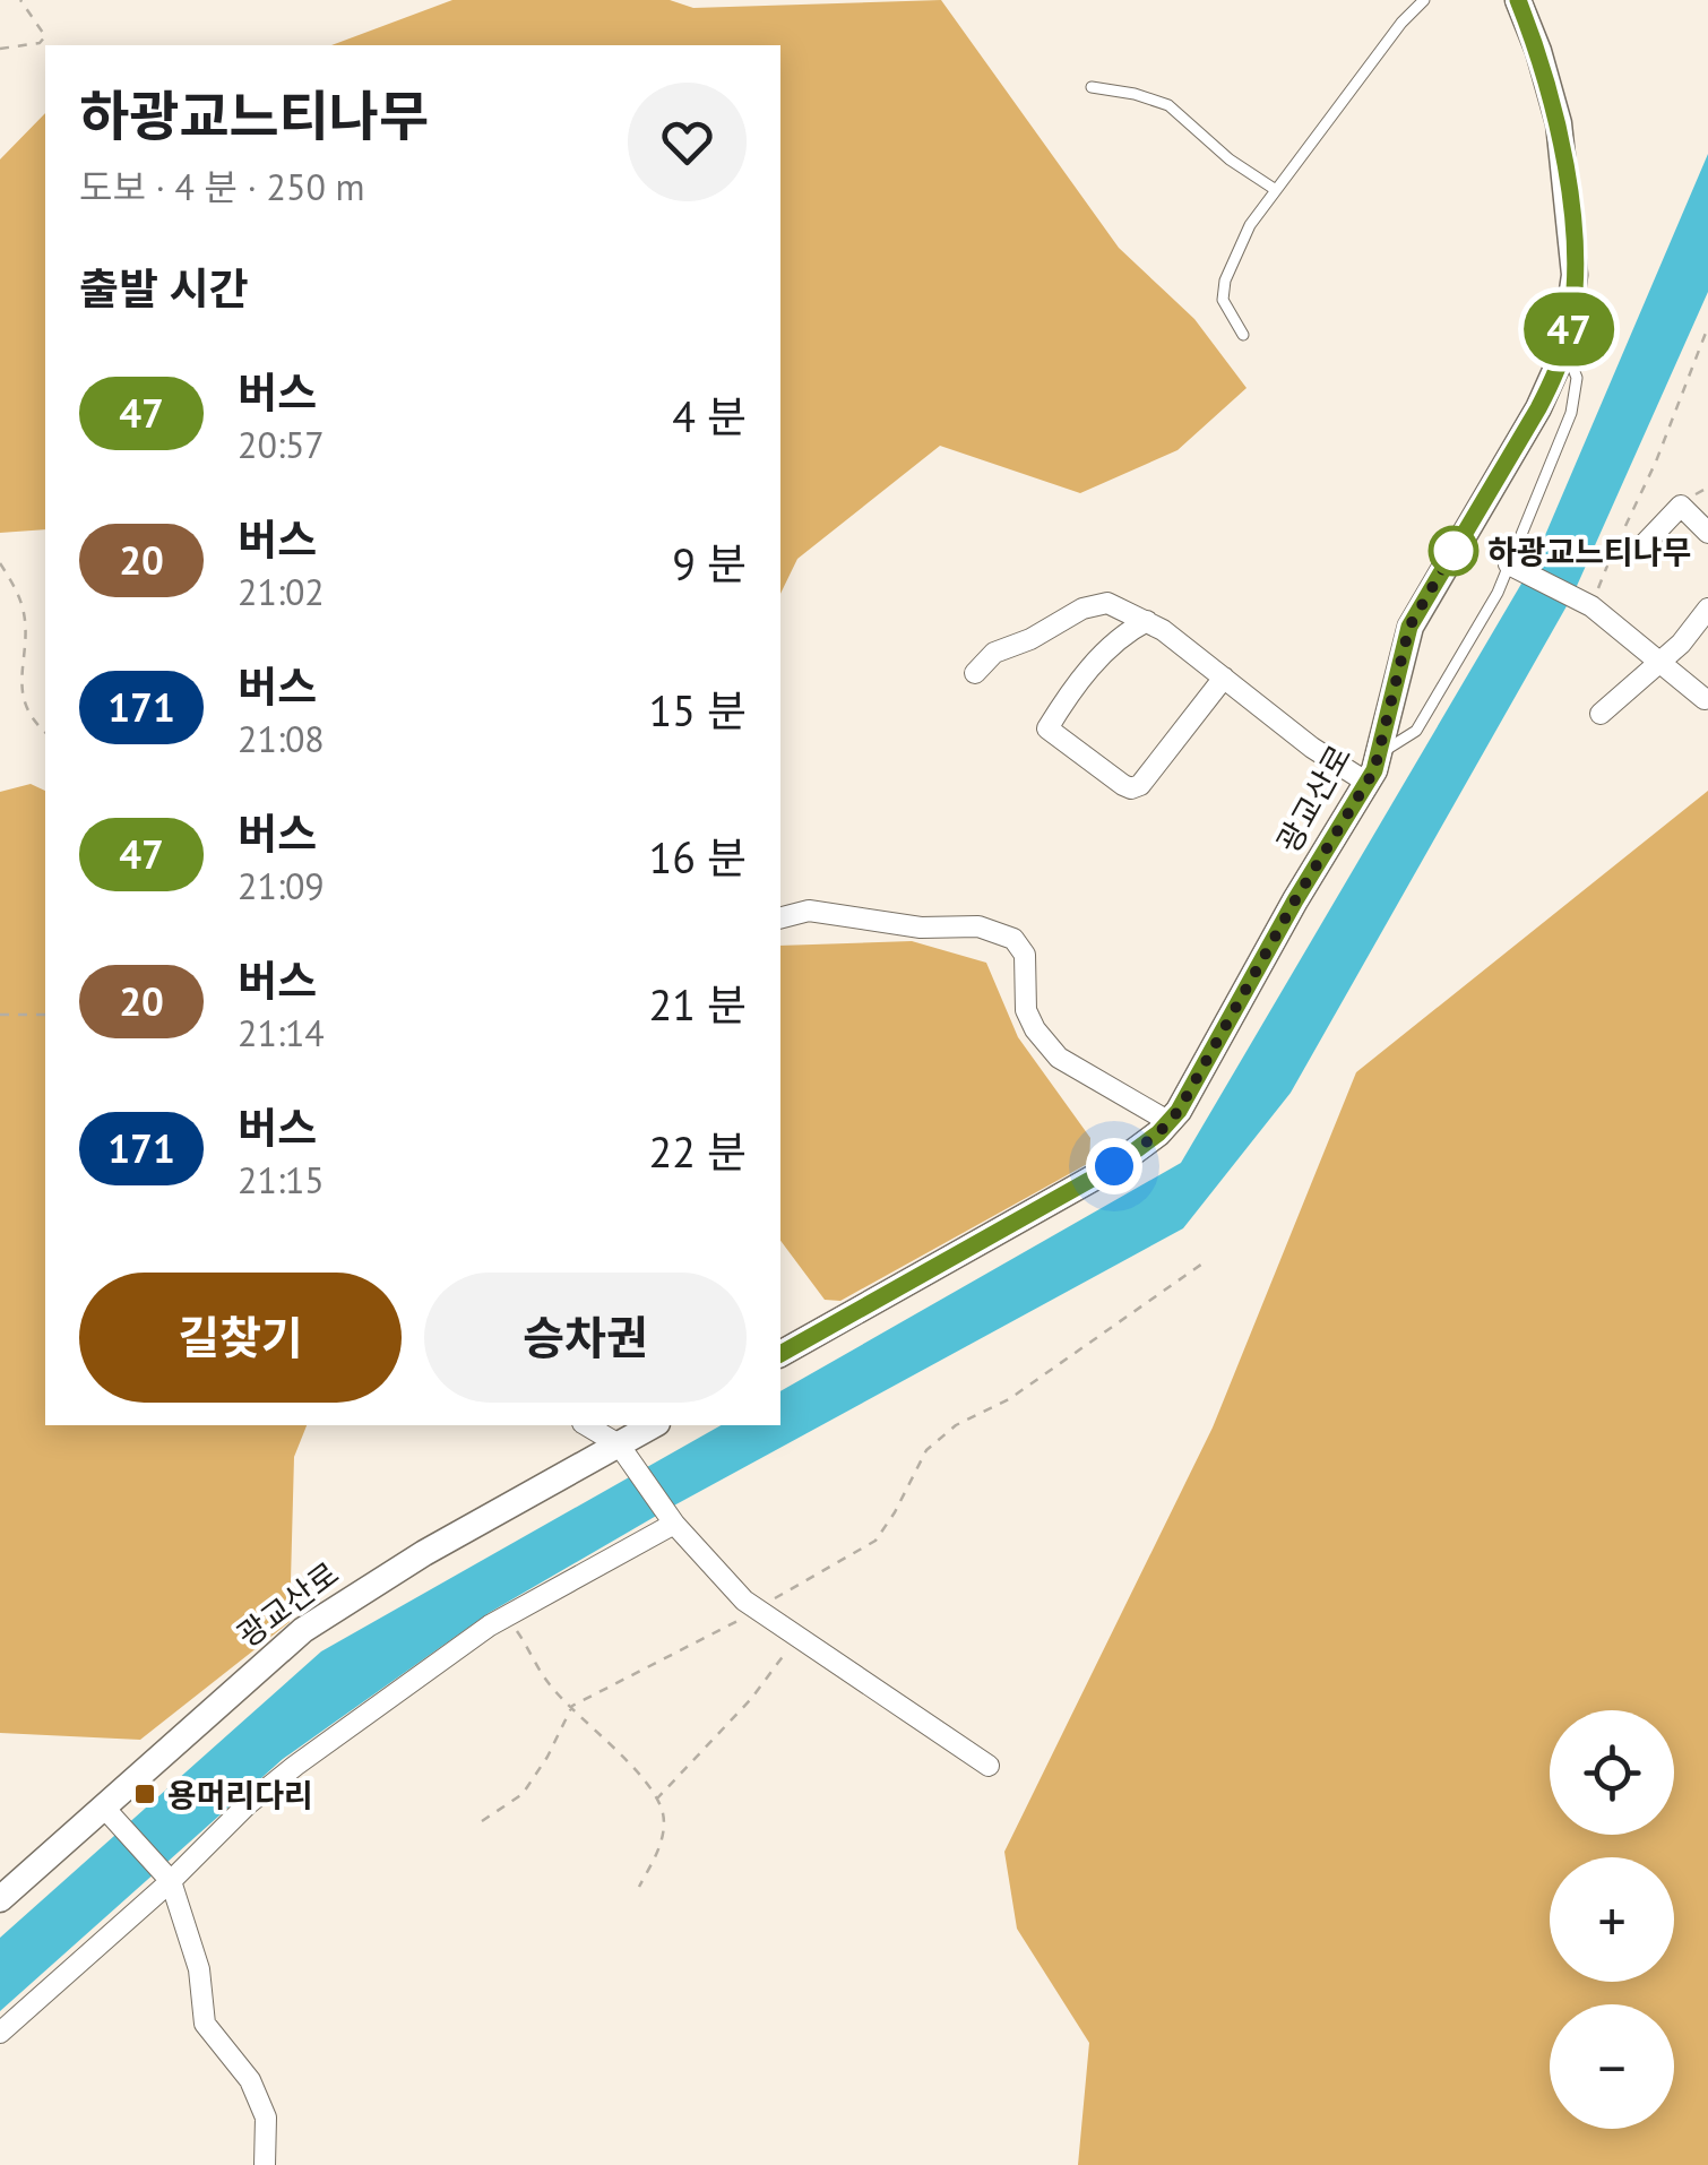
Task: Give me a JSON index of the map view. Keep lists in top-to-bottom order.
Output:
{
  "streets": {
    "street": ["광교산로"]
  },
  "places": {
    "other": ["하광교느티나무"],
    "transit": ["용머리다리"]
  },
  "lines": ["bus line 47"],
  "page": {
    "on_map": "47",
    "heading": [
      ["하광교느티나무", "도보 · 4 분 · 250 m"],
      "출발 시간"
    ],
    "list": [
      {
        "mark": "47",
        "name": "버스",
        "note": "20:57",
        "value": "4 분"
      },
      {
        "mark": "20",
        "name": "버스",
        "note": "21:02",
        "value": "9 분"
      },
      {
        "mark": "171",
        "name": "버스",
        "note": "21:08",
        "value": "15 분"
      },
      {
        "mark": "47",
        "name": "버스",
        "note": "21:09",
        "value": "16 분"
      },
      {
        "mark": "20",
        "name": "버스",
        "note": "21:14",
        "value": "21 분"
      },
      {
        "mark": "171",
        "name": "버스",
        "note": "21:15",
        "value": "22 분"
      }
    ],
    "buttons": ["길찾기", "승차권"],
    "map_buttons": ["+", "−"]
  }
}
